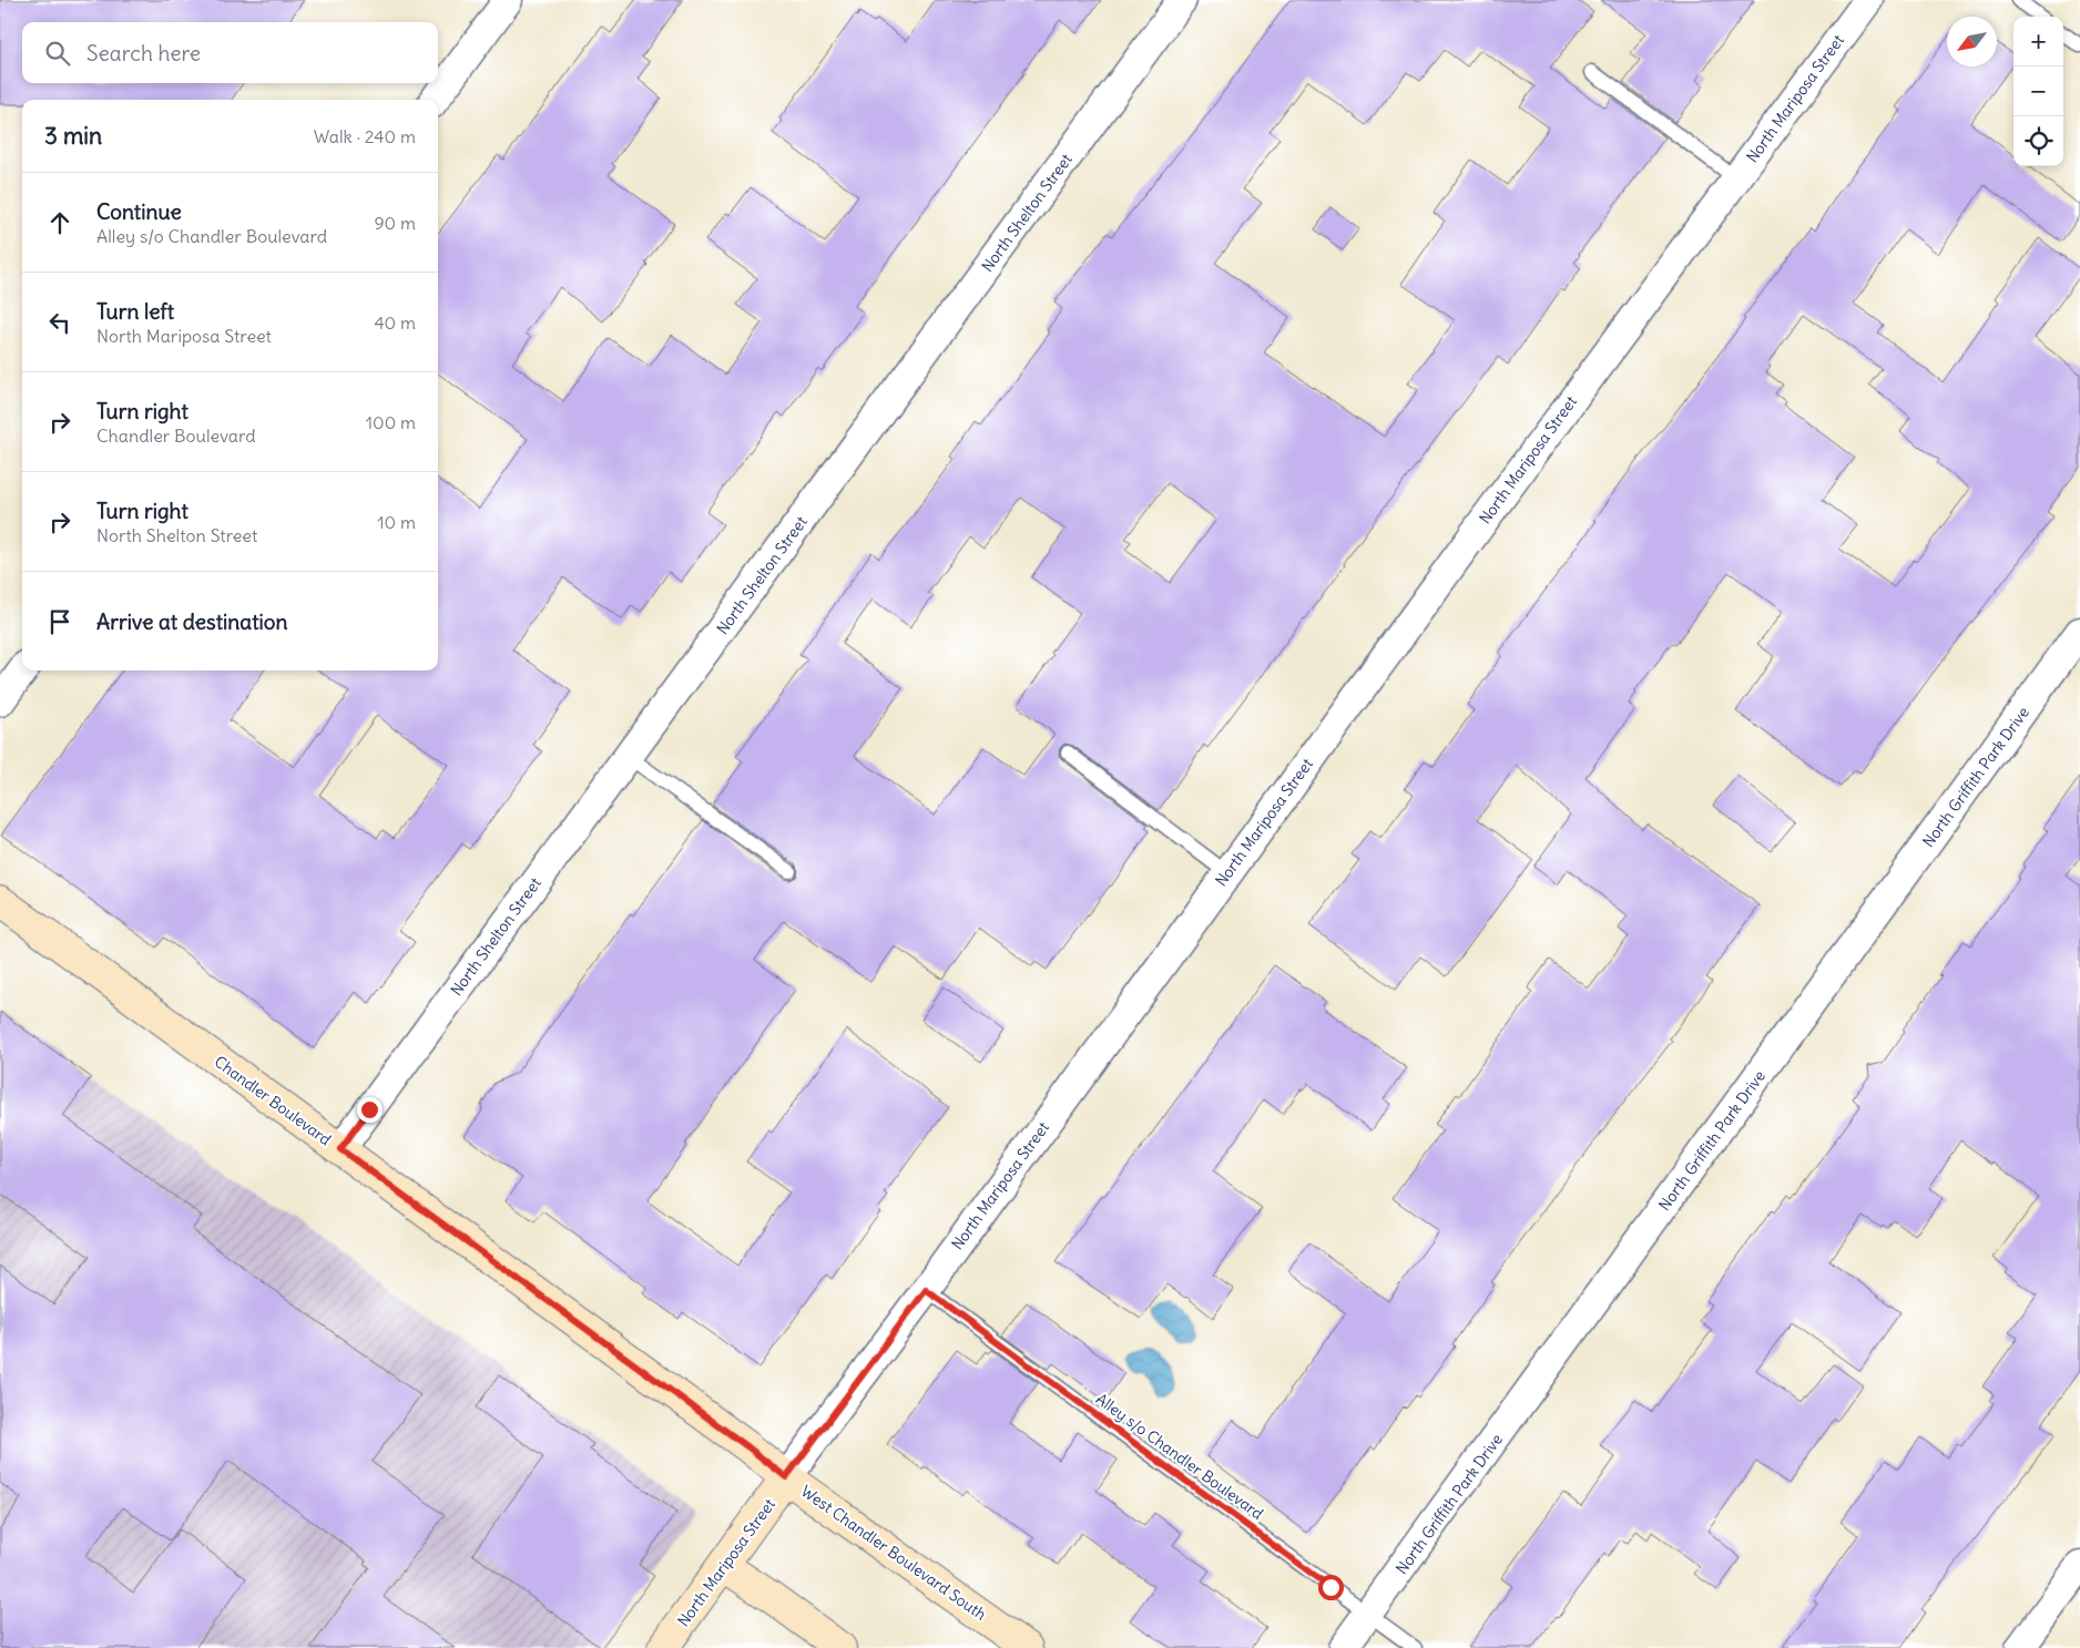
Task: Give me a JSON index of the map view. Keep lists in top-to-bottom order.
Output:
{
  "streets": {
    "street": [
      "North Mariposa Street",
      "North Shelton Street",
      "North Griffith Park Drive",
      "Chandler Boulevard",
      "West Chandler Boulevard South"
    ],
    "lane": ["Alley s/o Chandler Boulevard"]
  },
  "crossings": [
    ["North Mariposa Street", "Chandler Boulevard"],
    ["North Mariposa Street", "Alley s/o Chandler Boulevard"],
    ["North Mariposa Street", "West Chandler Boulevard South"],
    ["North Shelton Street", "Chandler Boulevard"],
    ["North Griffith Park Drive", "Alley s/o Chandler Boulevard"],
    ["Chandler Boulevard", "West Chandler Boulevard South"]
  ],
  "north": "bottom left",
  "page": {
    "map_buttons": ["+", "−"],
    "search": "Search here",
    "heading": ["3 min", "Walk · 240 m"],
    "list": [
      ["Continue", "Alley s/o Chandler Boulevard", "90 m"],
      ["Turn left", "North Mariposa Street", "40 m"],
      ["Turn right", "Chandler Boulevard", "100 m"],
      ["Turn right", "North Shelton Street", "10 m"],
      "Arrive at destination"
    ]
  }
}
